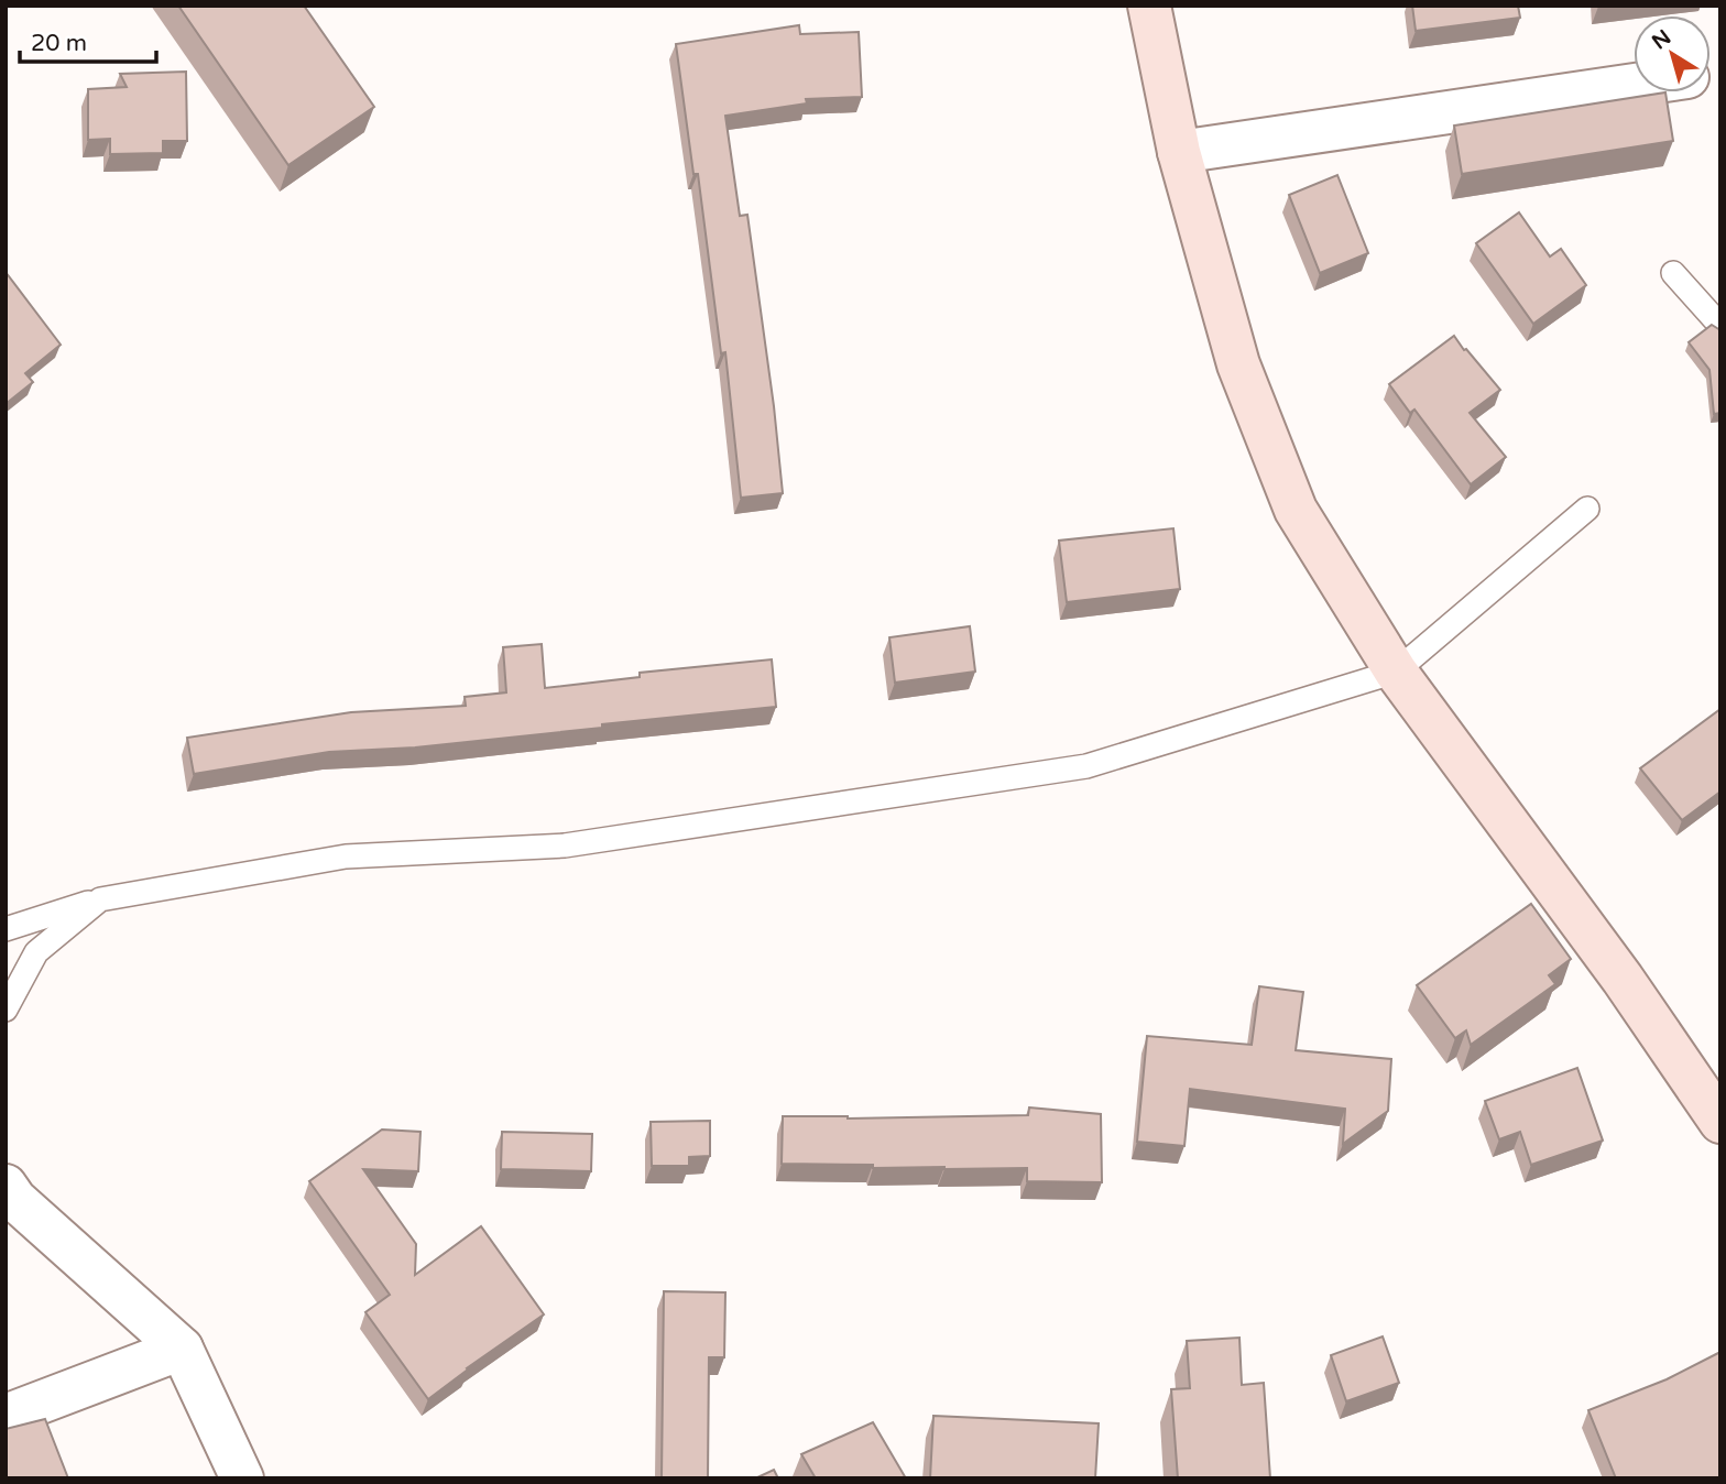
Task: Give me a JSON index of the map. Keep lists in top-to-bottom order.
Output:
{
  "scale_bar": "20 m",
  "north": "top left"
}
